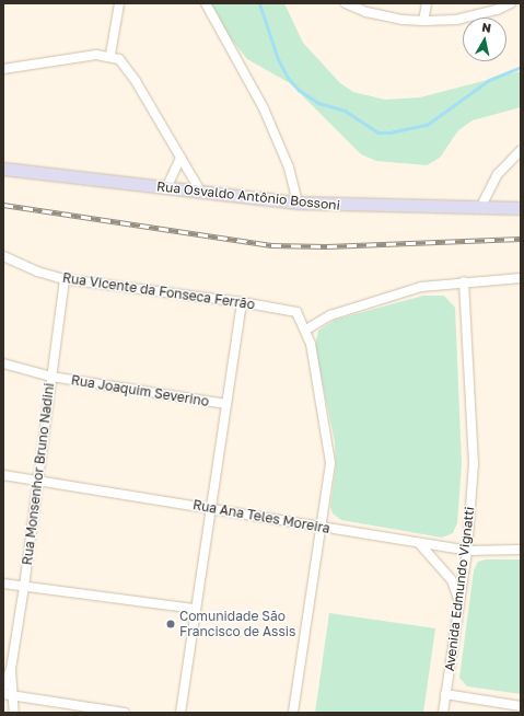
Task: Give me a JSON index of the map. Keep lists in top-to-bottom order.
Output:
{
  "streets": {
    "street": [
      "Rua Osvaldo Antônio Bossoni",
      "Rua Vicente da Fonseca Ferrão",
      "Rua Joaquim Severino",
      "Rua Monsenhor Bruno Nadini",
      "Rua Ana Teles Moreira",
      "Avenida Edmundo Vignatti"
    ]
  },
  "crossings": [
    ["Rua Vicente da Fonseca Ferrão", "Rua Monsenhor Bruno Nadini"],
    ["Rua Joaquim Severino", "Rua Monsenhor Bruno Nadini"],
    ["Rua Monsenhor Bruno Nadini", "Rua Ana Teles Moreira"],
    ["Rua Ana Teles Moreira", "Avenida Edmundo Vignatti"]
  ],
  "places": ["Comunidade São Francisco de Assis"],
  "north": "top"
}
